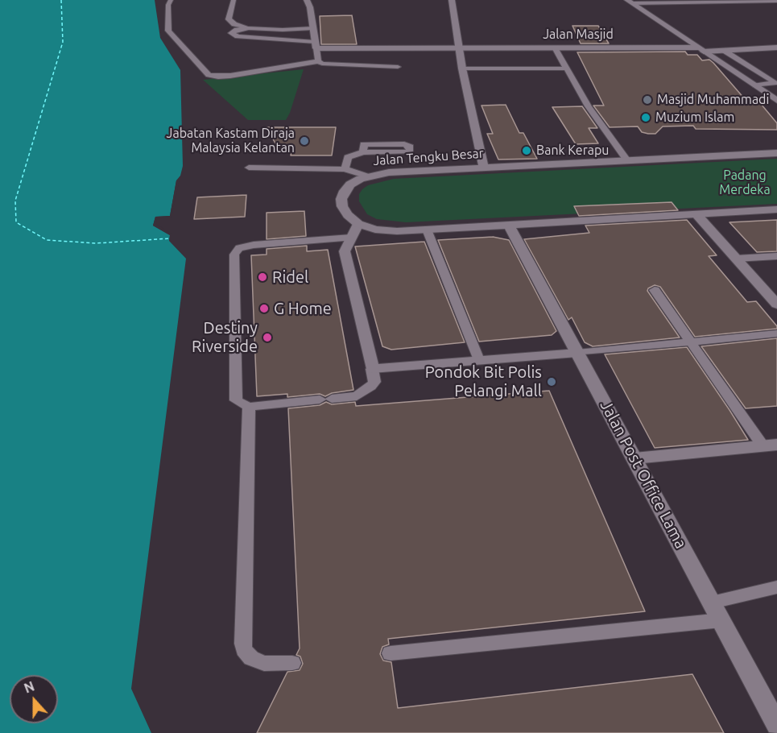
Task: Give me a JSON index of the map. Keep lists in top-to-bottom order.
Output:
{
  "streets": {
    "main road": ["Jalan Masjid", "Jalan Tengku Besar", "Jalan Post Office Lama"]
  },
  "crossings": [
    ["Jalan Masjid", "Jalan Tengku Besar"]
  ],
  "parks": ["Padang Merdeka"],
  "places": [
    "Masjid Muhammadi",
    "Muzium Islam",
    "Jabatan Kastam Diraja Malaysia Kelantan",
    "Bank Kerapu",
    "Ridel",
    "G Home",
    "Destiny Riverside",
    "Pondok Bit Polis Pelangi Mall"
  ],
  "north": "top"
}
